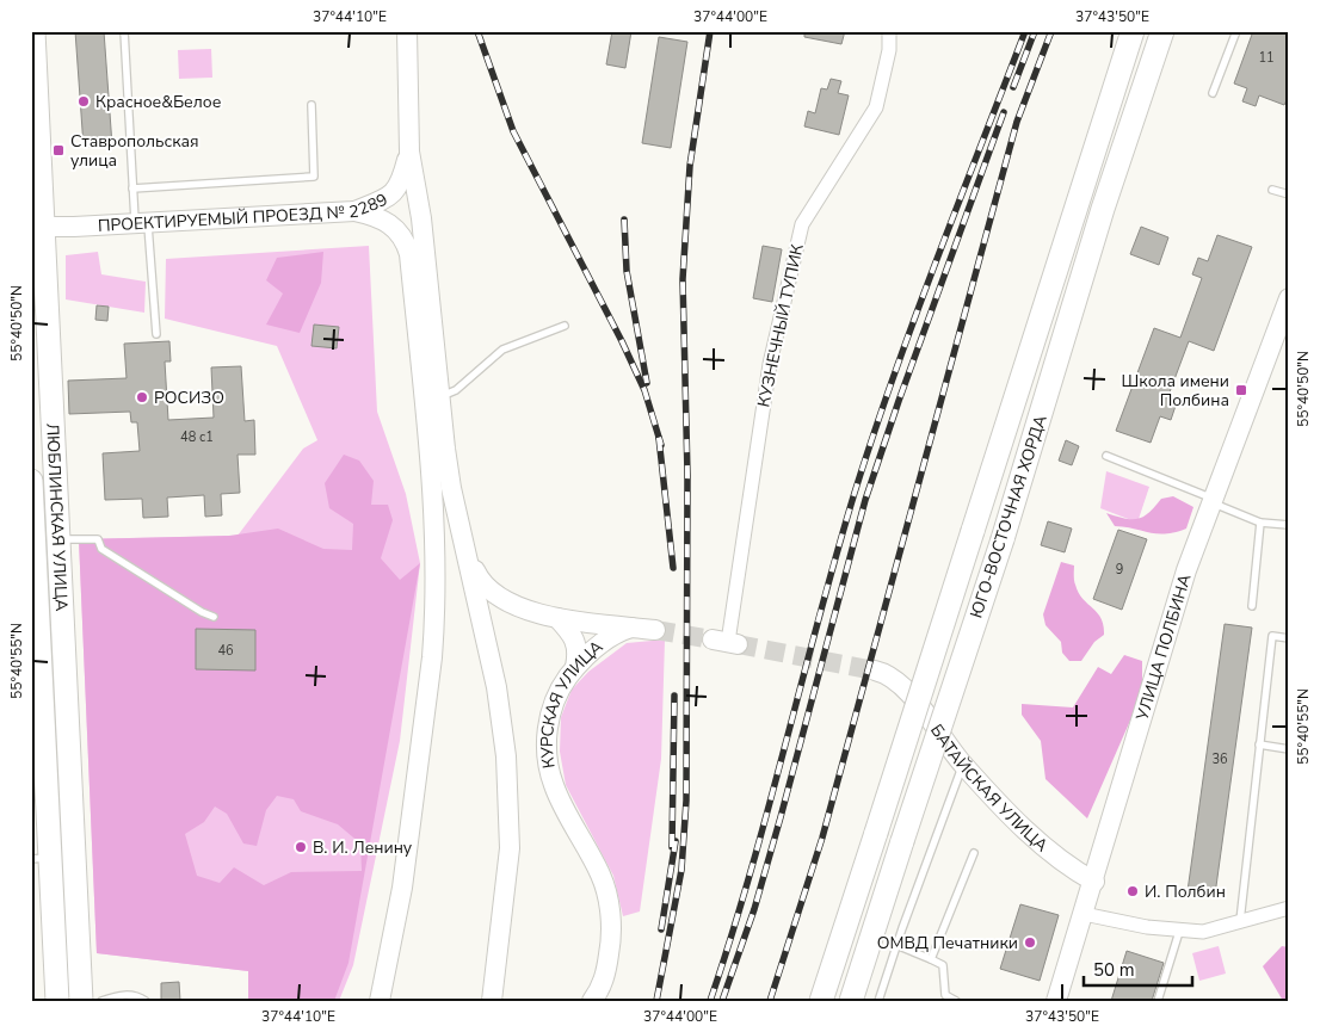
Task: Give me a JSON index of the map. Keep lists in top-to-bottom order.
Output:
{
  "streets": {
    "main road": [
      "ПРОЕКТИРУЕМЫЙ ПРОЕЗД № 2289",
      "ЛЮБЛИНСКАЯ УЛИЦА",
      "ЮГО-ВОСТОЧНАЯ ХОРДА",
      "УЛИЦА ПОЛБИНА",
      "КУРСКАЯ УЛИЦА",
      "БАТАЙСКАЯ УЛИЦА"
    ],
    "street": ["КУЗНЕЧНЫЙ ТУПИК"]
  },
  "crossings": [
    ["ПРОЕКТИРУЕМЫЙ ПРОЕЗД № 2289", "ЛЮБЛИНСКАЯ УЛИЦА"],
    ["УЛИЦА ПОЛБИНА", "БАТАЙСКАЯ УЛИЦА"]
  ],
  "places": {
    "other": [
      "Красное&Белое",
      "РОСИЗО",
      "В. И. Ленину",
      "И. Полбин",
      "ОМВД Печатники"
    ],
    "transit": ["Ставропольская улица", "Школа имени Полбина"]
  },
  "house_numbers": [
    "11",
    "48 с1",
    "9",
    "46",
    "36"
  ],
  "scale_bar": "50 m",
  "coordinates": [
    "37°44'10\"E",
    "37°44'00\"E",
    "37°43'50\"E",
    "55°40'50\"N",
    "55°40'55\"N"
  ]
}
